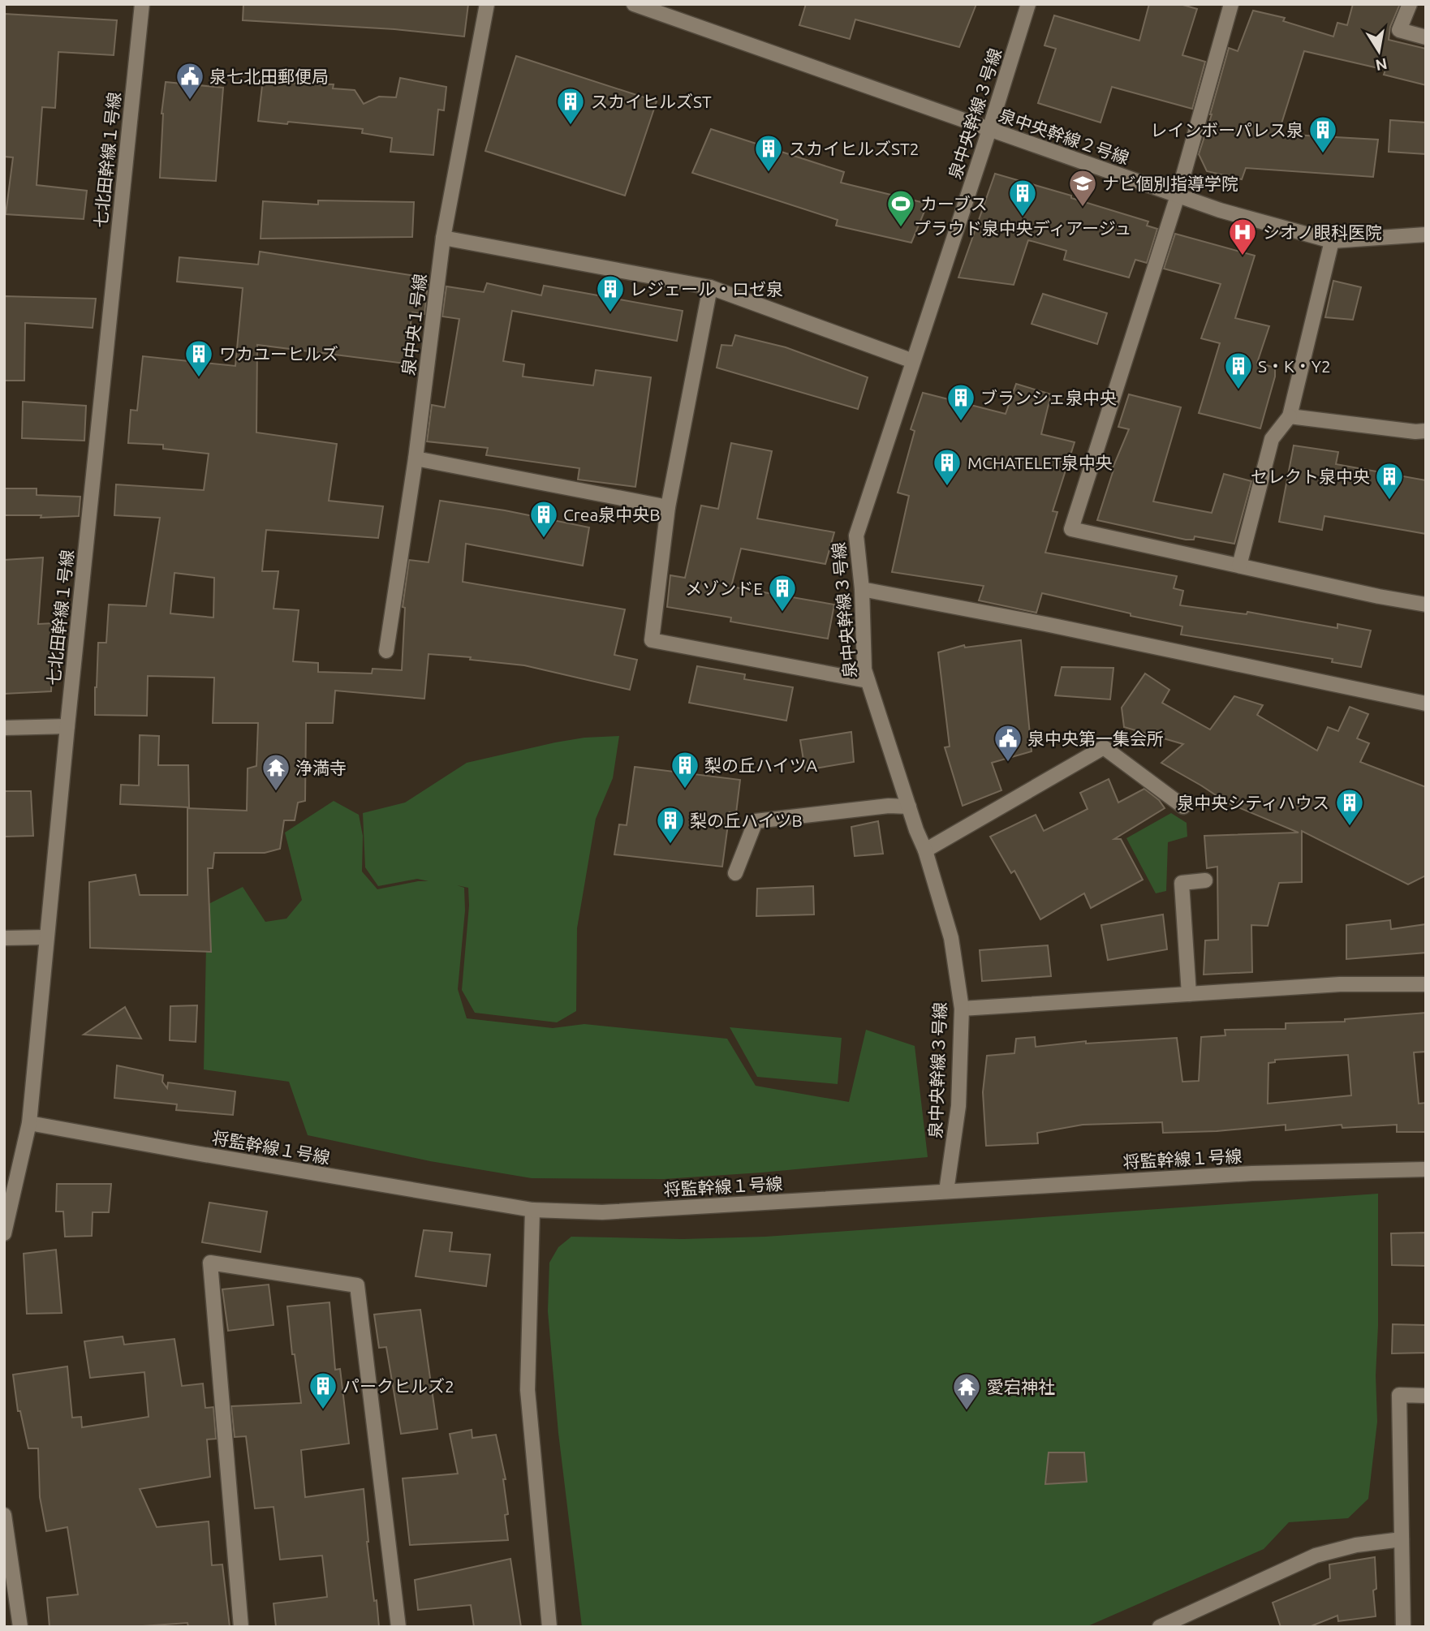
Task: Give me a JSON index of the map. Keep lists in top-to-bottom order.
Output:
{
  "streets": {
    "street": [
      "泉中央幹線３号線",
      "泉中央幹線２号線",
      "七北田幹線１号線",
      "泉中央１号線",
      "将監幹線１号線"
    ]
  },
  "crossings": [
    ["泉中央幹線３号線", "泉中央幹線２号線"],
    ["泉中央幹線３号線", "将監幹線１号線"],
    ["七北田幹線１号線", "将監幹線１号線"]
  ],
  "places": {
    "public building": ["泉七北田郵便局", "泉中央第一集会所"],
    "building": [
      "スカイヒルズST",
      "レインボーパレス泉",
      "スカイヒルズST2",
      "プラウド泉中央ディアージュ",
      "レジェール・ロゼ泉",
      "ワカユーヒルズ",
      "S・K・Y2",
      "ブランシェ泉中央",
      "MCHATELET泉中央",
      "セレクト泉中央",
      "Crea泉中央B",
      "メゾンドE",
      "梨の丘ハイツA",
      "泉中央シティハウス",
      "梨の丘ハイツB",
      "パークヒルズ2"
    ],
    "school or university": ["ナビ個別指導学院"],
    "sports": ["カーブス"],
    "hospital": ["シオノ眼科医院"],
    "temple": ["浄満寺", "愛宕神社"]
  },
  "north": "bottom"
}
